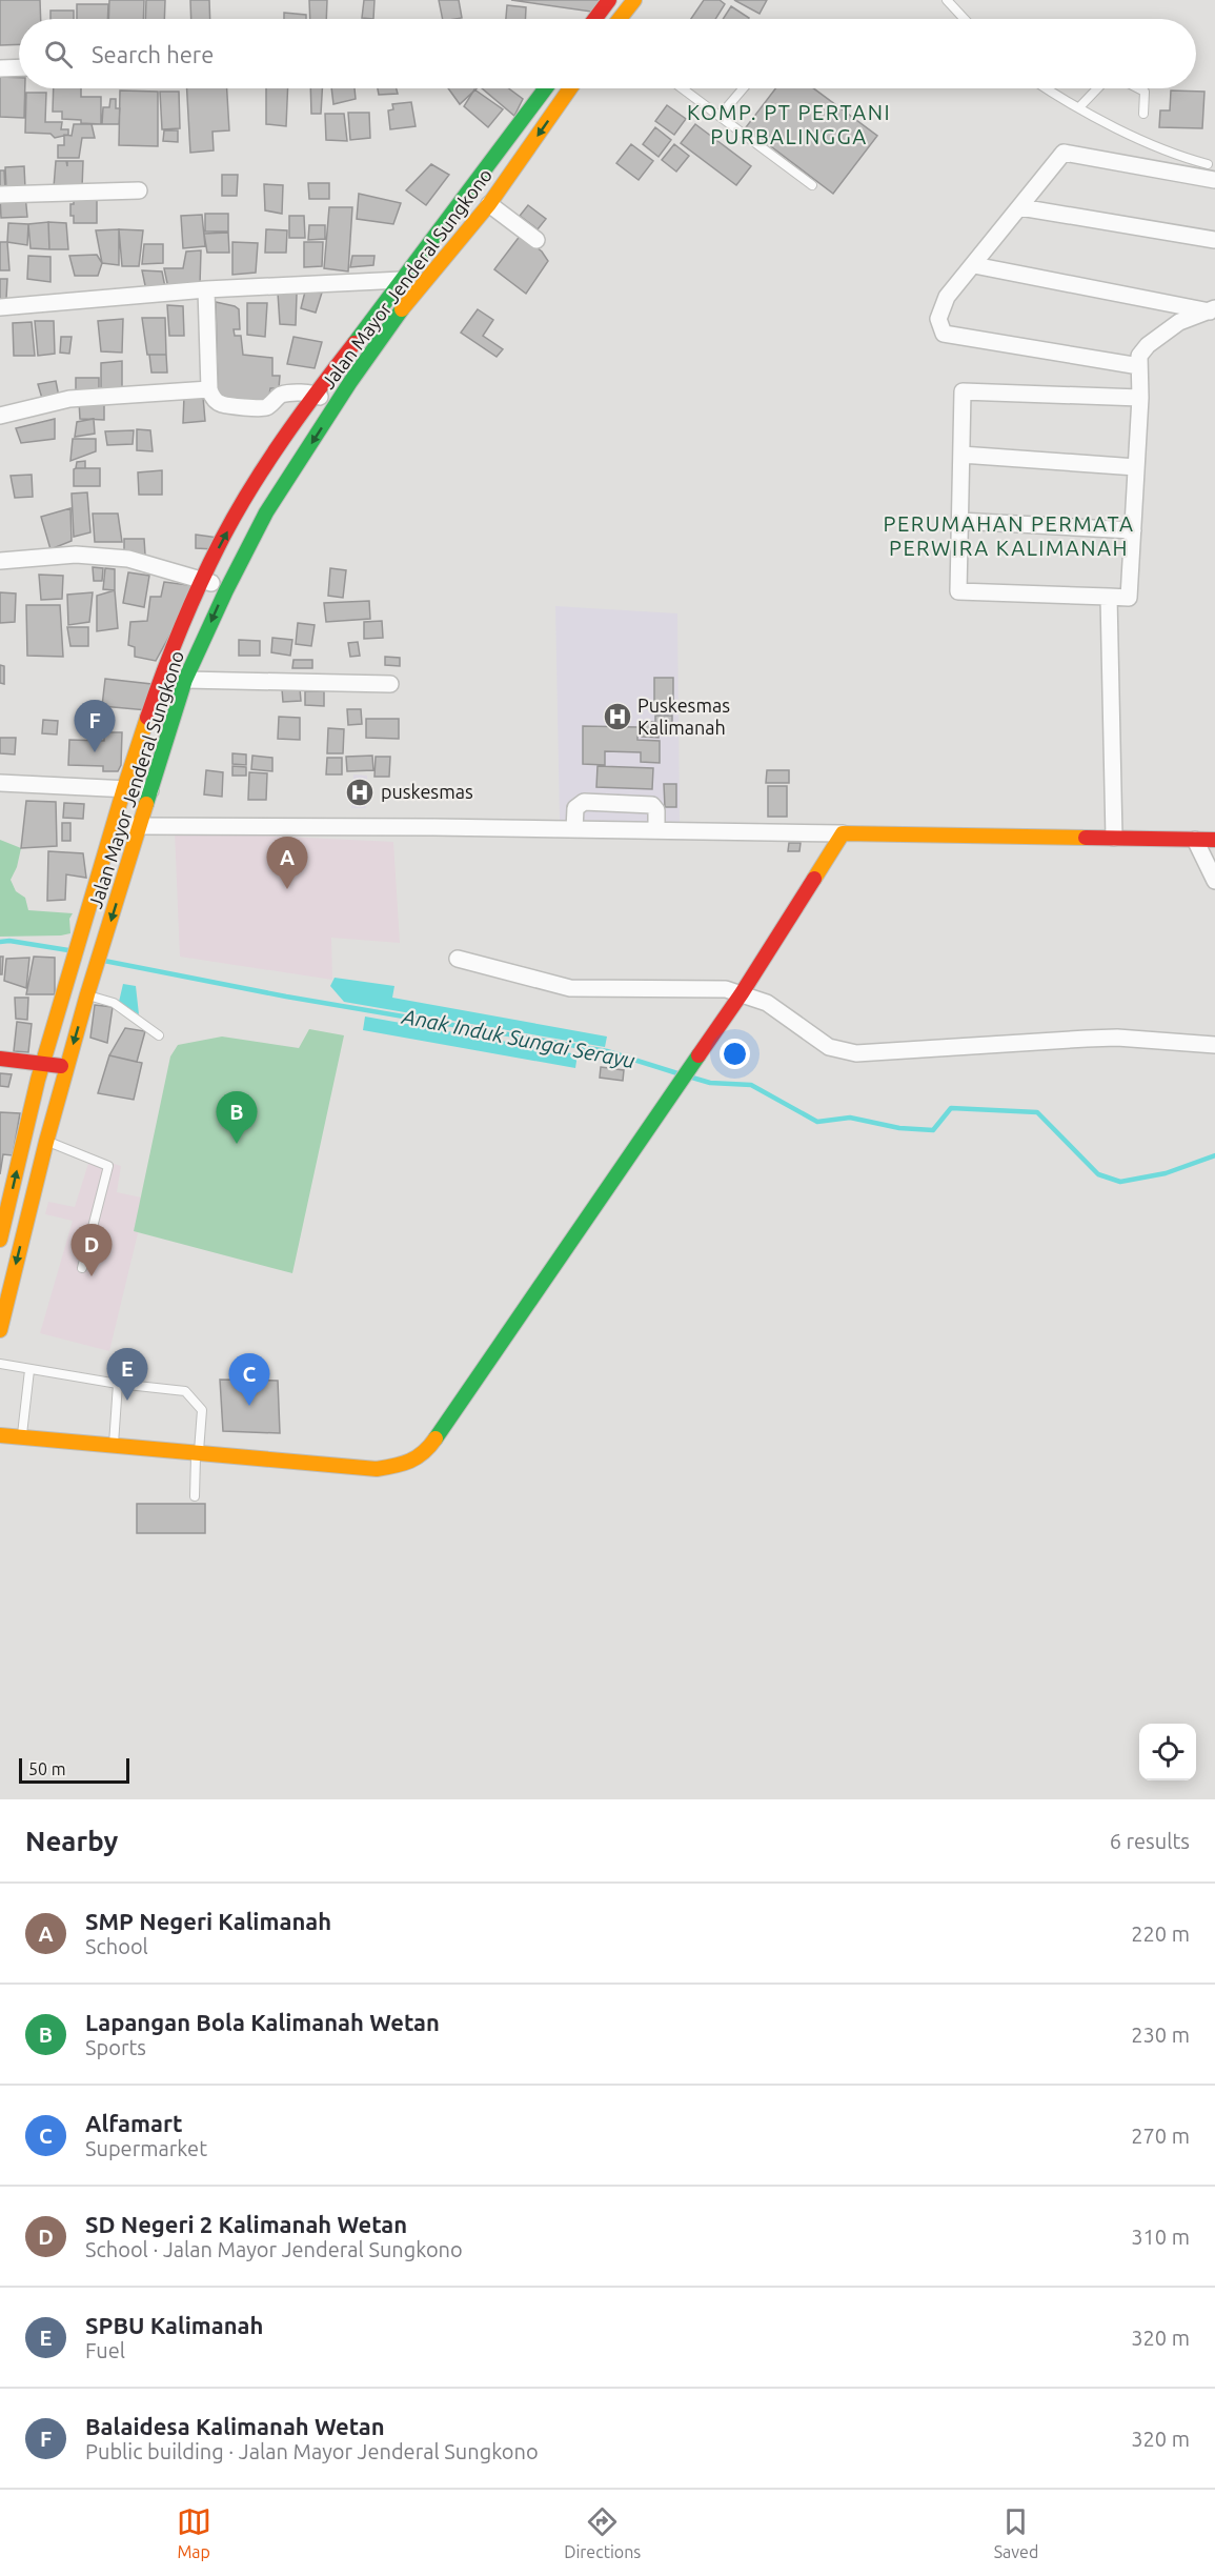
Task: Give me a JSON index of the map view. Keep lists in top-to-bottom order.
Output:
{
  "streets": {
    "main road": ["Jalan Mayor Jenderal Sungkono"]
  },
  "districts": ["KOMP. PT PERTANI PURBALINGGA", "PERUMAHAN PERMATA PERWIRA KALIMANAH"],
  "water": ["Anak Induk Sungai Serayu"],
  "places": {
    "hospital": ["Puskesmas Kalimanah", "puskesmas"]
  },
  "scale_bar": "50 m",
  "page": {
    "search": "Search here",
    "pins": [
      "F",
      "A",
      "B",
      "D",
      "E",
      "C"
    ],
    "scale": "50 m",
    "heading": ["Nearby", "6 results"],
    "list": [
      {
        "mark": "A",
        "name": "SMP Negeri Kalimanah",
        "note": "School",
        "value": "220 m"
      },
      {
        "mark": "B",
        "name": "Lapangan Bola Kalimanah Wetan",
        "note": "Sports",
        "value": "230 m"
      },
      {
        "mark": "C",
        "name": "Alfamart",
        "note": "Supermarket",
        "value": "270 m"
      },
      {
        "mark": "D",
        "name": "SD Negeri 2 Kalimanah Wetan",
        "note": "School · Jalan Mayor Jenderal Sungkono",
        "value": "310 m"
      },
      {
        "mark": "E",
        "name": "SPBU Kalimanah",
        "note": "Fuel",
        "value": "320 m"
      },
      {
        "mark": "F",
        "name": "Balaidesa Kalimanah Wetan",
        "note": "Public building · Jalan Mayor Jenderal Sungkono",
        "value": "320 m"
      }
    ],
    "nav": ["Map", "Directions", "Saved"]
  }
}
